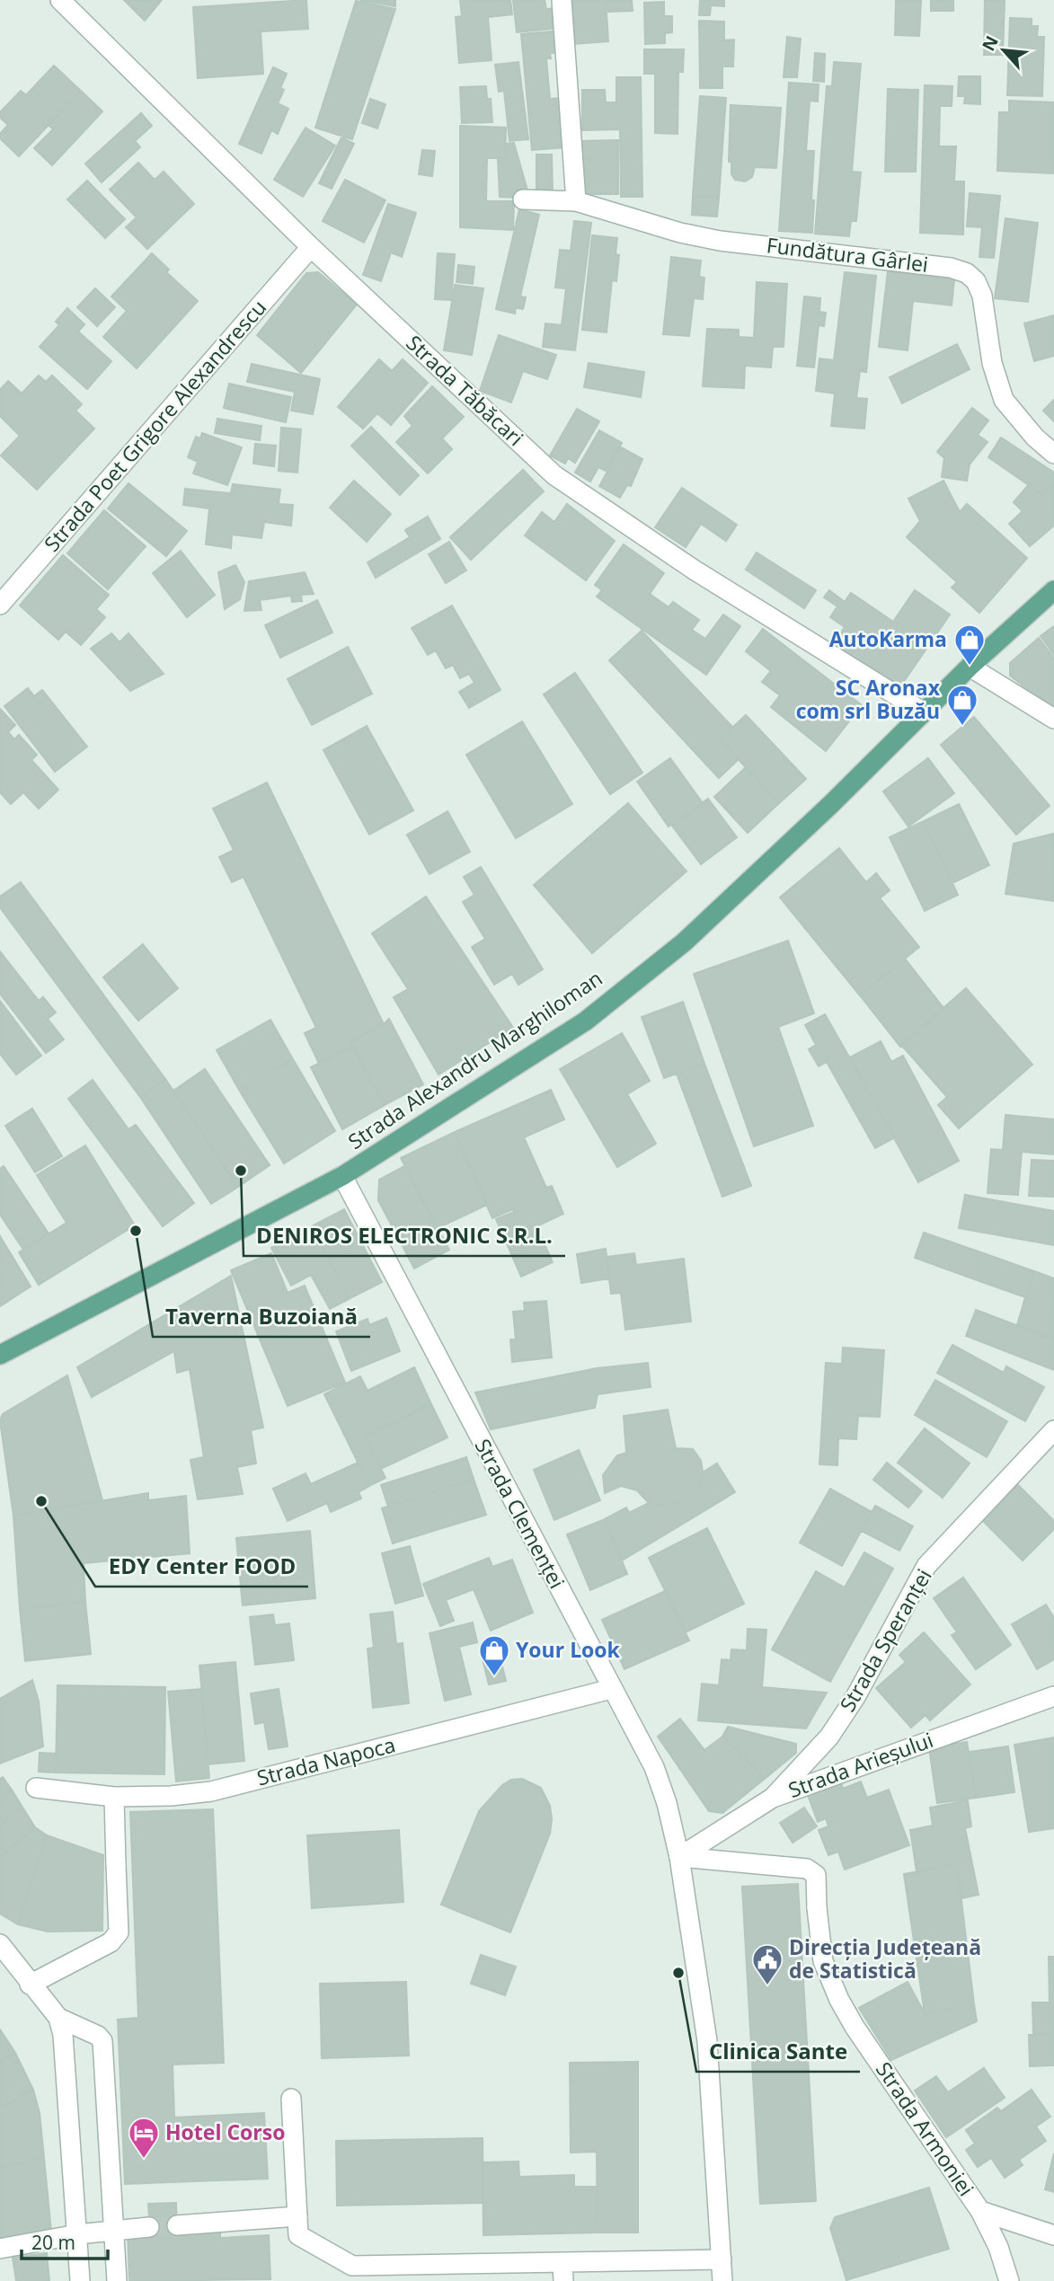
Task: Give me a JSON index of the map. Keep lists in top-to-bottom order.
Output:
{
  "streets": {
    "main road": ["Strada Alexandru Marghiloman"],
    "street": [
      "Fundătura Gârlei",
      "Strada Tăbăcari",
      "Strada Poet Grigore Alexandrescu",
      "Strada Clemenței",
      "Strada Speranței",
      "Strada Napoca",
      "Strada Arieșului",
      "Strada Armoniei"
    ]
  },
  "crossings": [
    ["Strada Tăbăcari", "Strada Poet Grigore Alexandrescu"],
    ["Strada Tăbăcari", "Strada Alexandru Marghiloman"],
    ["Strada Alexandru Marghiloman", "Strada Clemenței"],
    ["Strada Clemenței", "Strada Napoca"],
    ["Strada Clemenței", "Strada Arieșului"],
    ["Strada Clemenței", "Strada Armoniei"],
    ["Strada Speranței", "Strada Arieșului"],
    ["Strada Arieșului", "Strada Armoniei"]
  ],
  "places": {
    "shop": ["AutoKarma", "SC Aronax com srl Buzău", "Your Look"],
    "other": [
      "DENIROS ELECTRONIC S.R.L.",
      "Taverna Buzoiană",
      "EDY Center FOOD",
      "Clinica Sante"
    ],
    "public building": ["Direcția Județeană de Statistică"],
    "hotel": ["Hotel Corso"]
  },
  "scale_bar": "20 m",
  "north": "top left"
}
